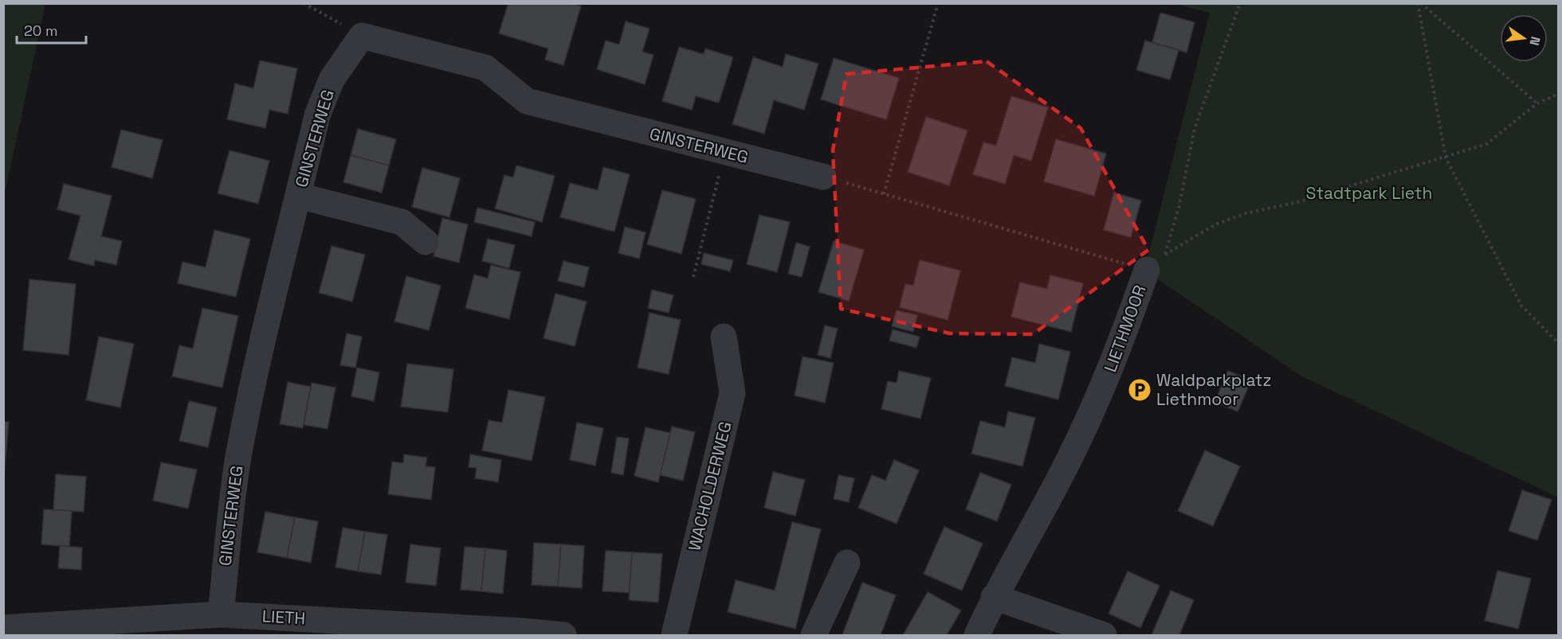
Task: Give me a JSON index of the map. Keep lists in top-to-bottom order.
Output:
{
  "streets": {
    "street": [
      "GINSTERWEG",
      "LIETHMOOR",
      "WACHOLDERWEG",
      "LIETH"
    ]
  },
  "crossings": [
    ["GINSTERWEG", "LIETHMOOR"],
    ["GINSTERWEG", "LIETH"]
  ],
  "parks": ["Stadtpark Lieth"],
  "places": {
    "parking": ["Waldparkplatz Liethmoor"]
  },
  "scale_bar": "20 m",
  "north": "right"
}
